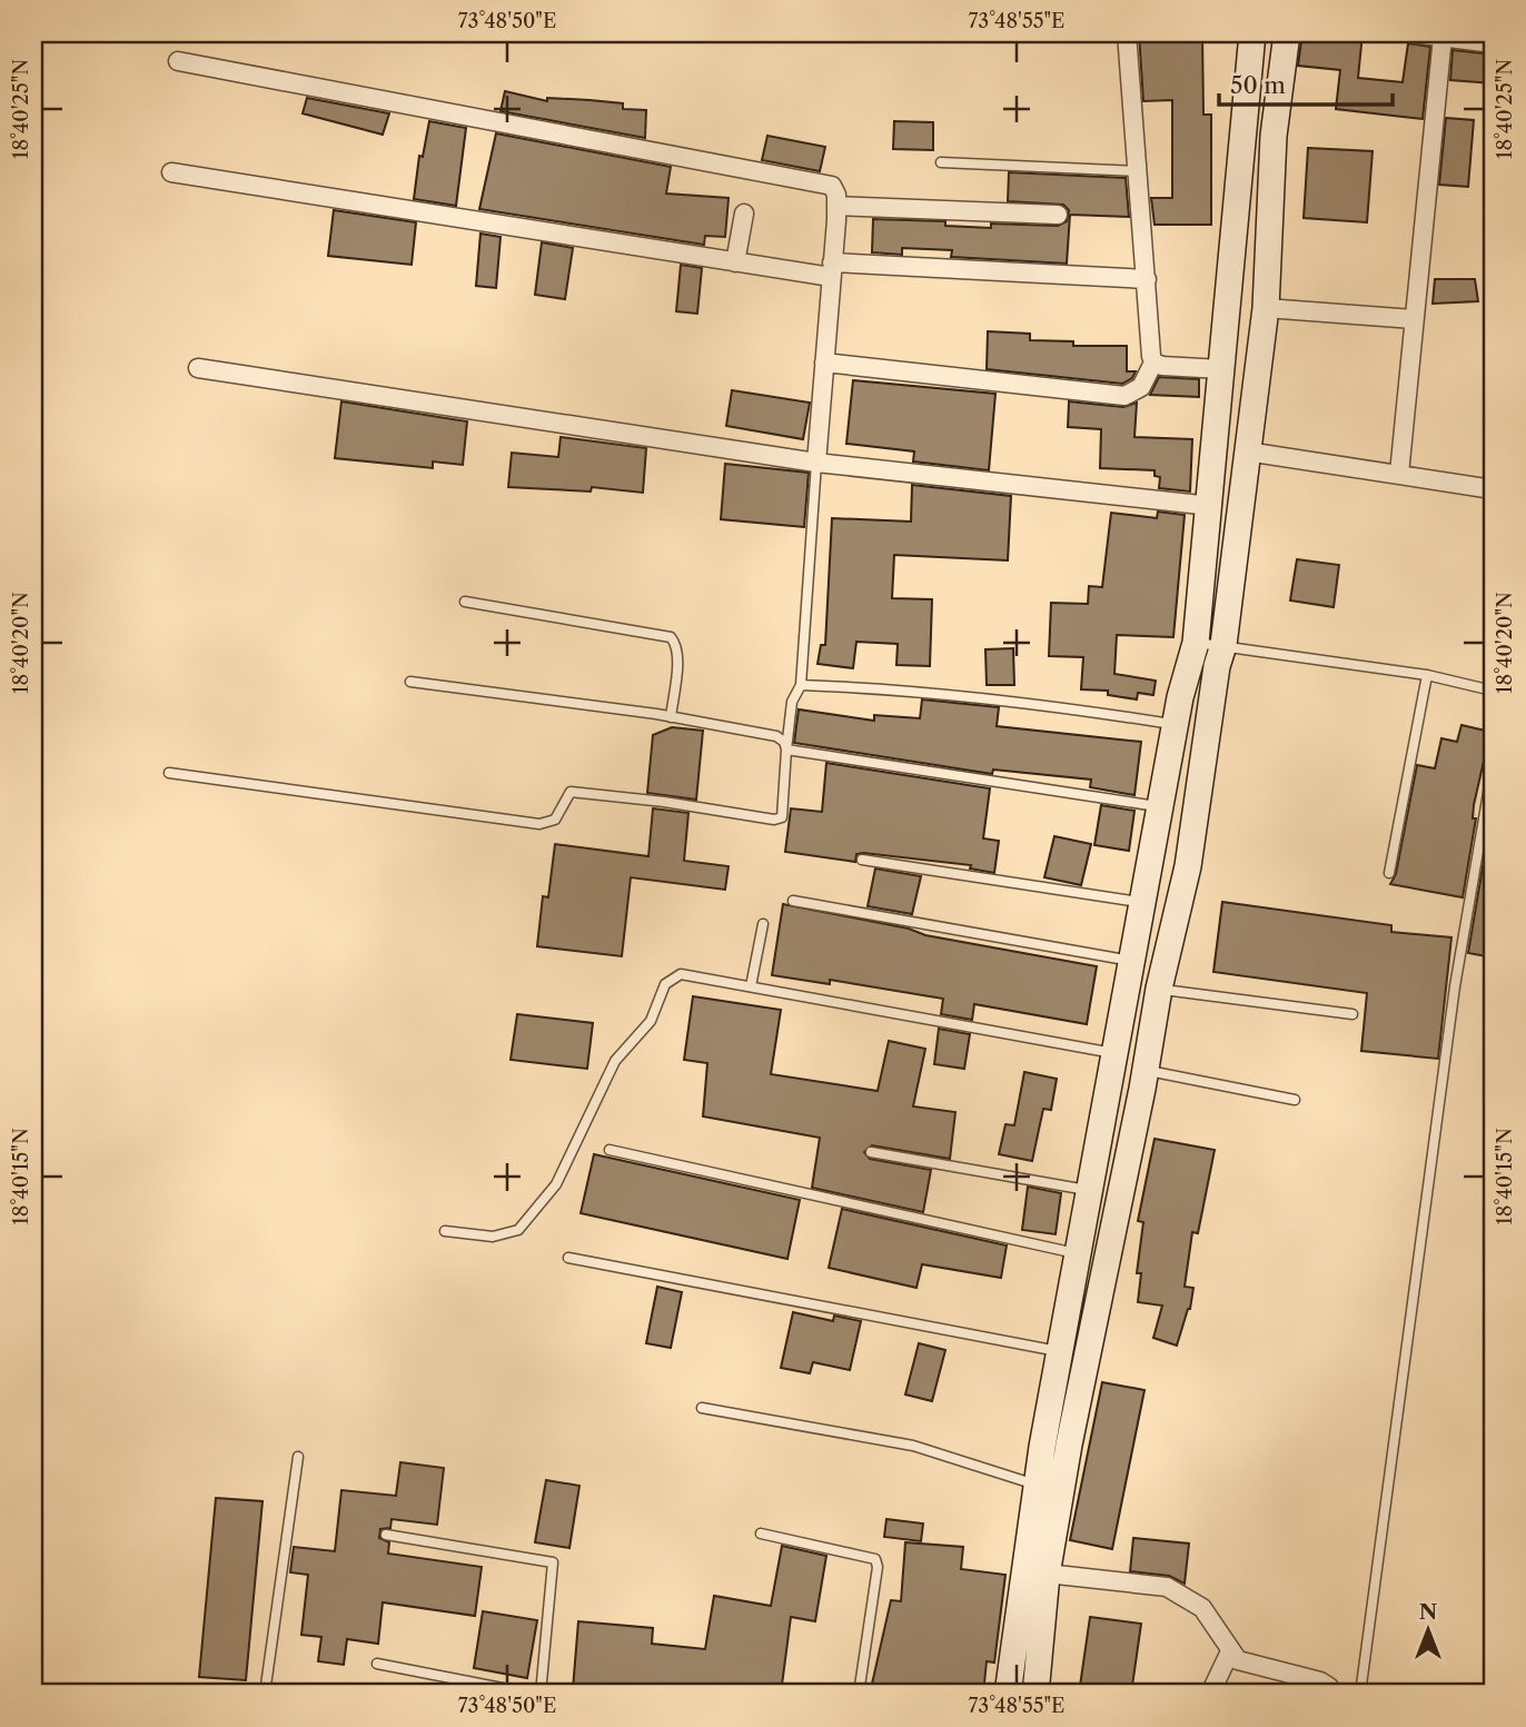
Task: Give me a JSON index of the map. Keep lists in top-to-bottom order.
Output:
{
  "scale_bar": "50 m",
  "north": "top",
  "coordinates": [
    "73°48'50\"E",
    "73°48'55\"E",
    "18°40'25\"N",
    "18°40'20\"N",
    "18°40'15\"N"
  ]
}
